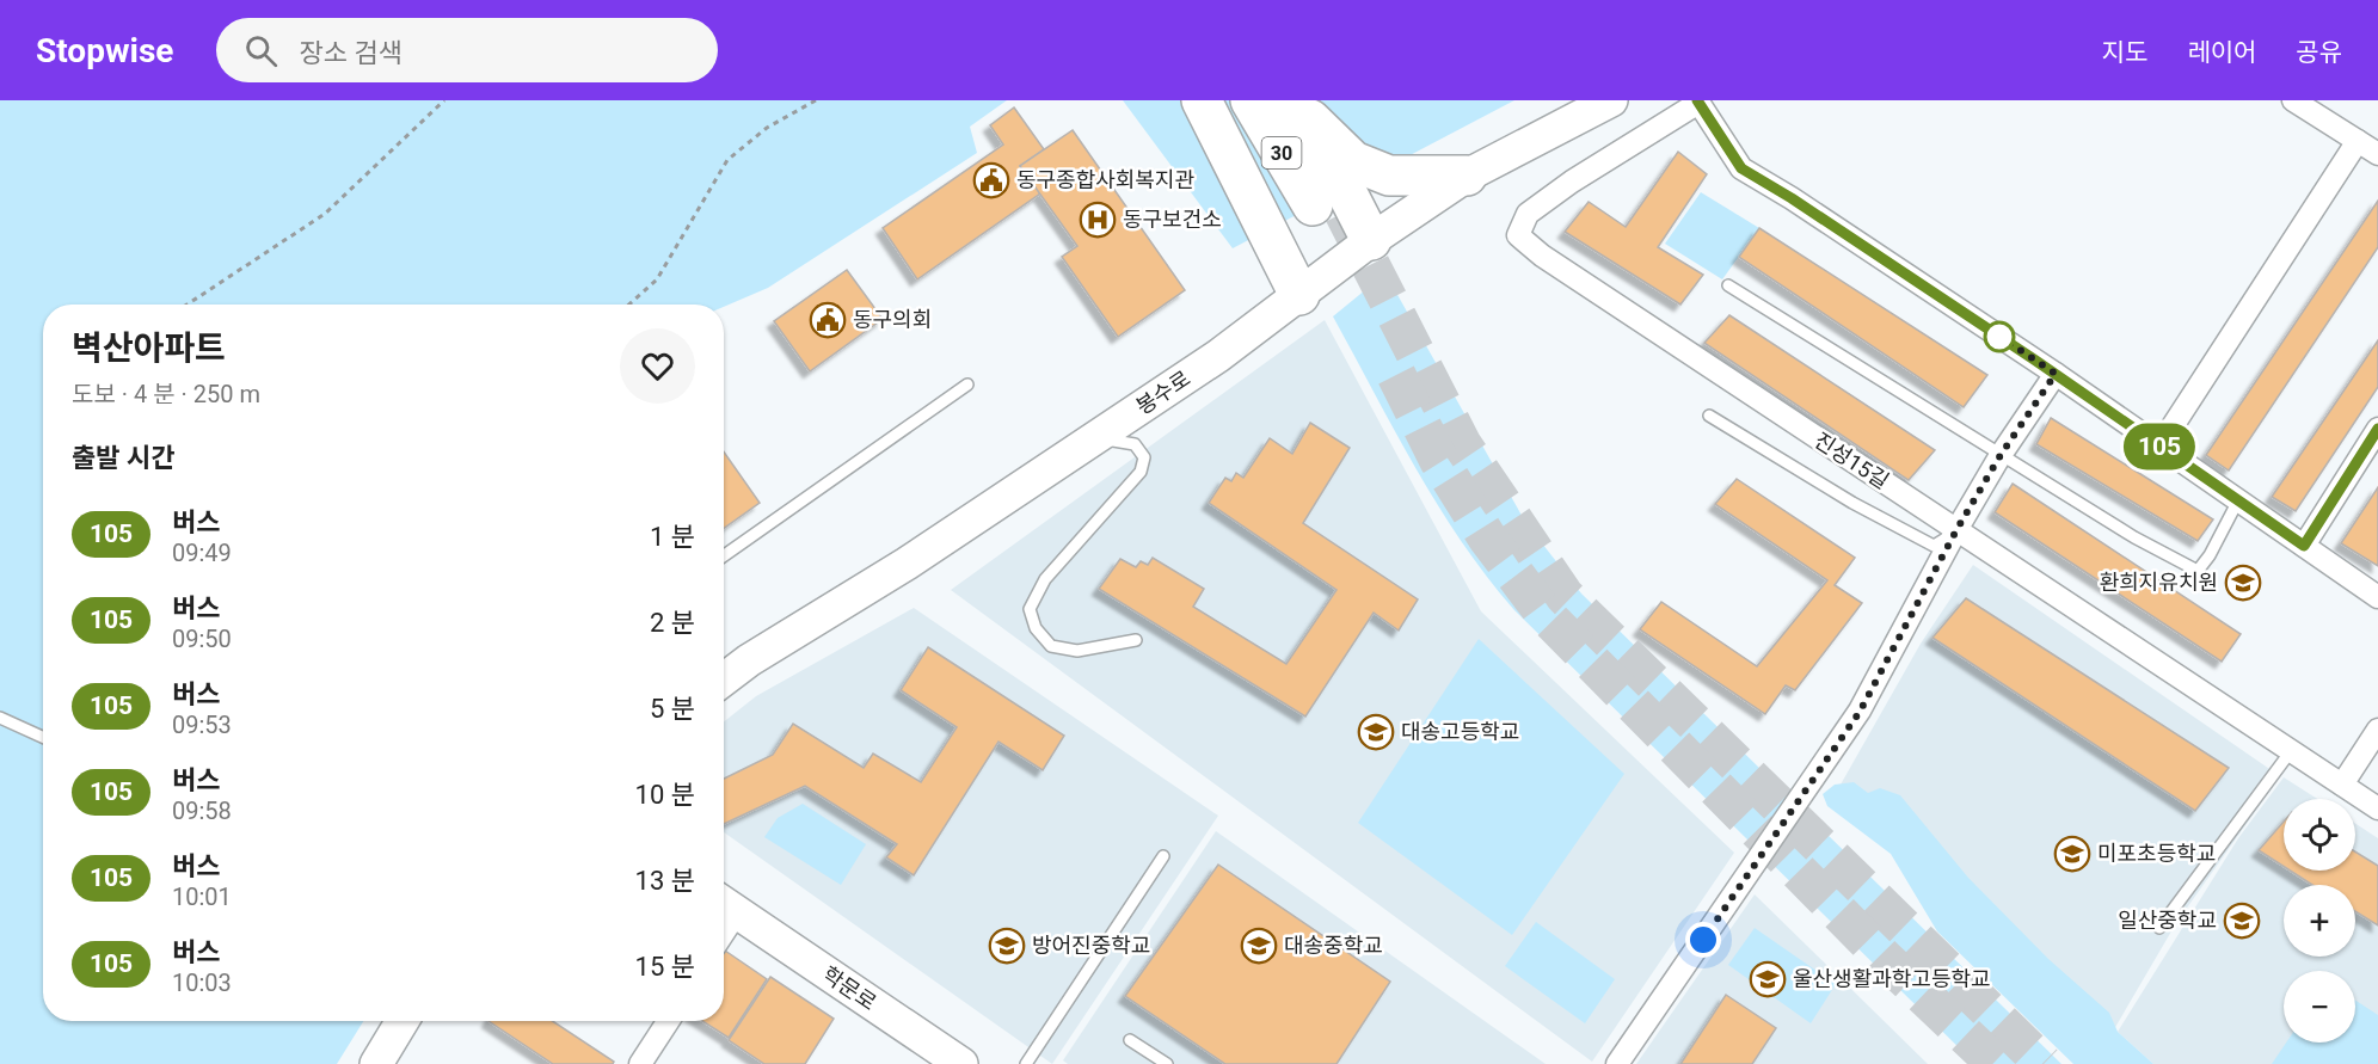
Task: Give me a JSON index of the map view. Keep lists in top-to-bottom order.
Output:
{
  "streets": {
    "highway": ["30"],
    "main road": ["봉수로", "학문로"],
    "street": ["진성15길"]
  },
  "places": {
    "public building": ["동구종합사회복지관", "동구의회"],
    "hospital": ["동구보건소"],
    "school or university": [
      "환희지유치원",
      "대송고등학교",
      "미포초등학교",
      "일산중학교",
      "방어진중학교",
      "대송중학교",
      "울산생활과학고등학교"
    ]
  },
  "lines": ["bus line 105"],
  "page": {
    "header": "Stopwise",
    "search": "장소 검색",
    "nav": ["지도", "레이어", "공유"],
    "on_map": "105",
    "heading": [
      ["벽산아파트", "도보 · 4 분 · 250 m"],
      "출발 시간"
    ],
    "list": [
      {
        "mark": "105",
        "name": "버스",
        "note": "09:49",
        "value": "1 분"
      },
      {
        "mark": "105",
        "name": "버스",
        "note": "09:50",
        "value": "2 분"
      },
      {
        "mark": "105",
        "name": "버스",
        "note": "09:53",
        "value": "5 분"
      },
      {
        "mark": "105",
        "name": "버스",
        "note": "09:58",
        "value": "10 분"
      },
      {
        "mark": "105",
        "name": "버스",
        "note": "10:01",
        "value": "13 분"
      },
      {
        "mark": "105",
        "name": "버스",
        "note": "10:03",
        "value": "15 분"
      }
    ],
    "map_buttons": ["+", "−"]
  }
}
